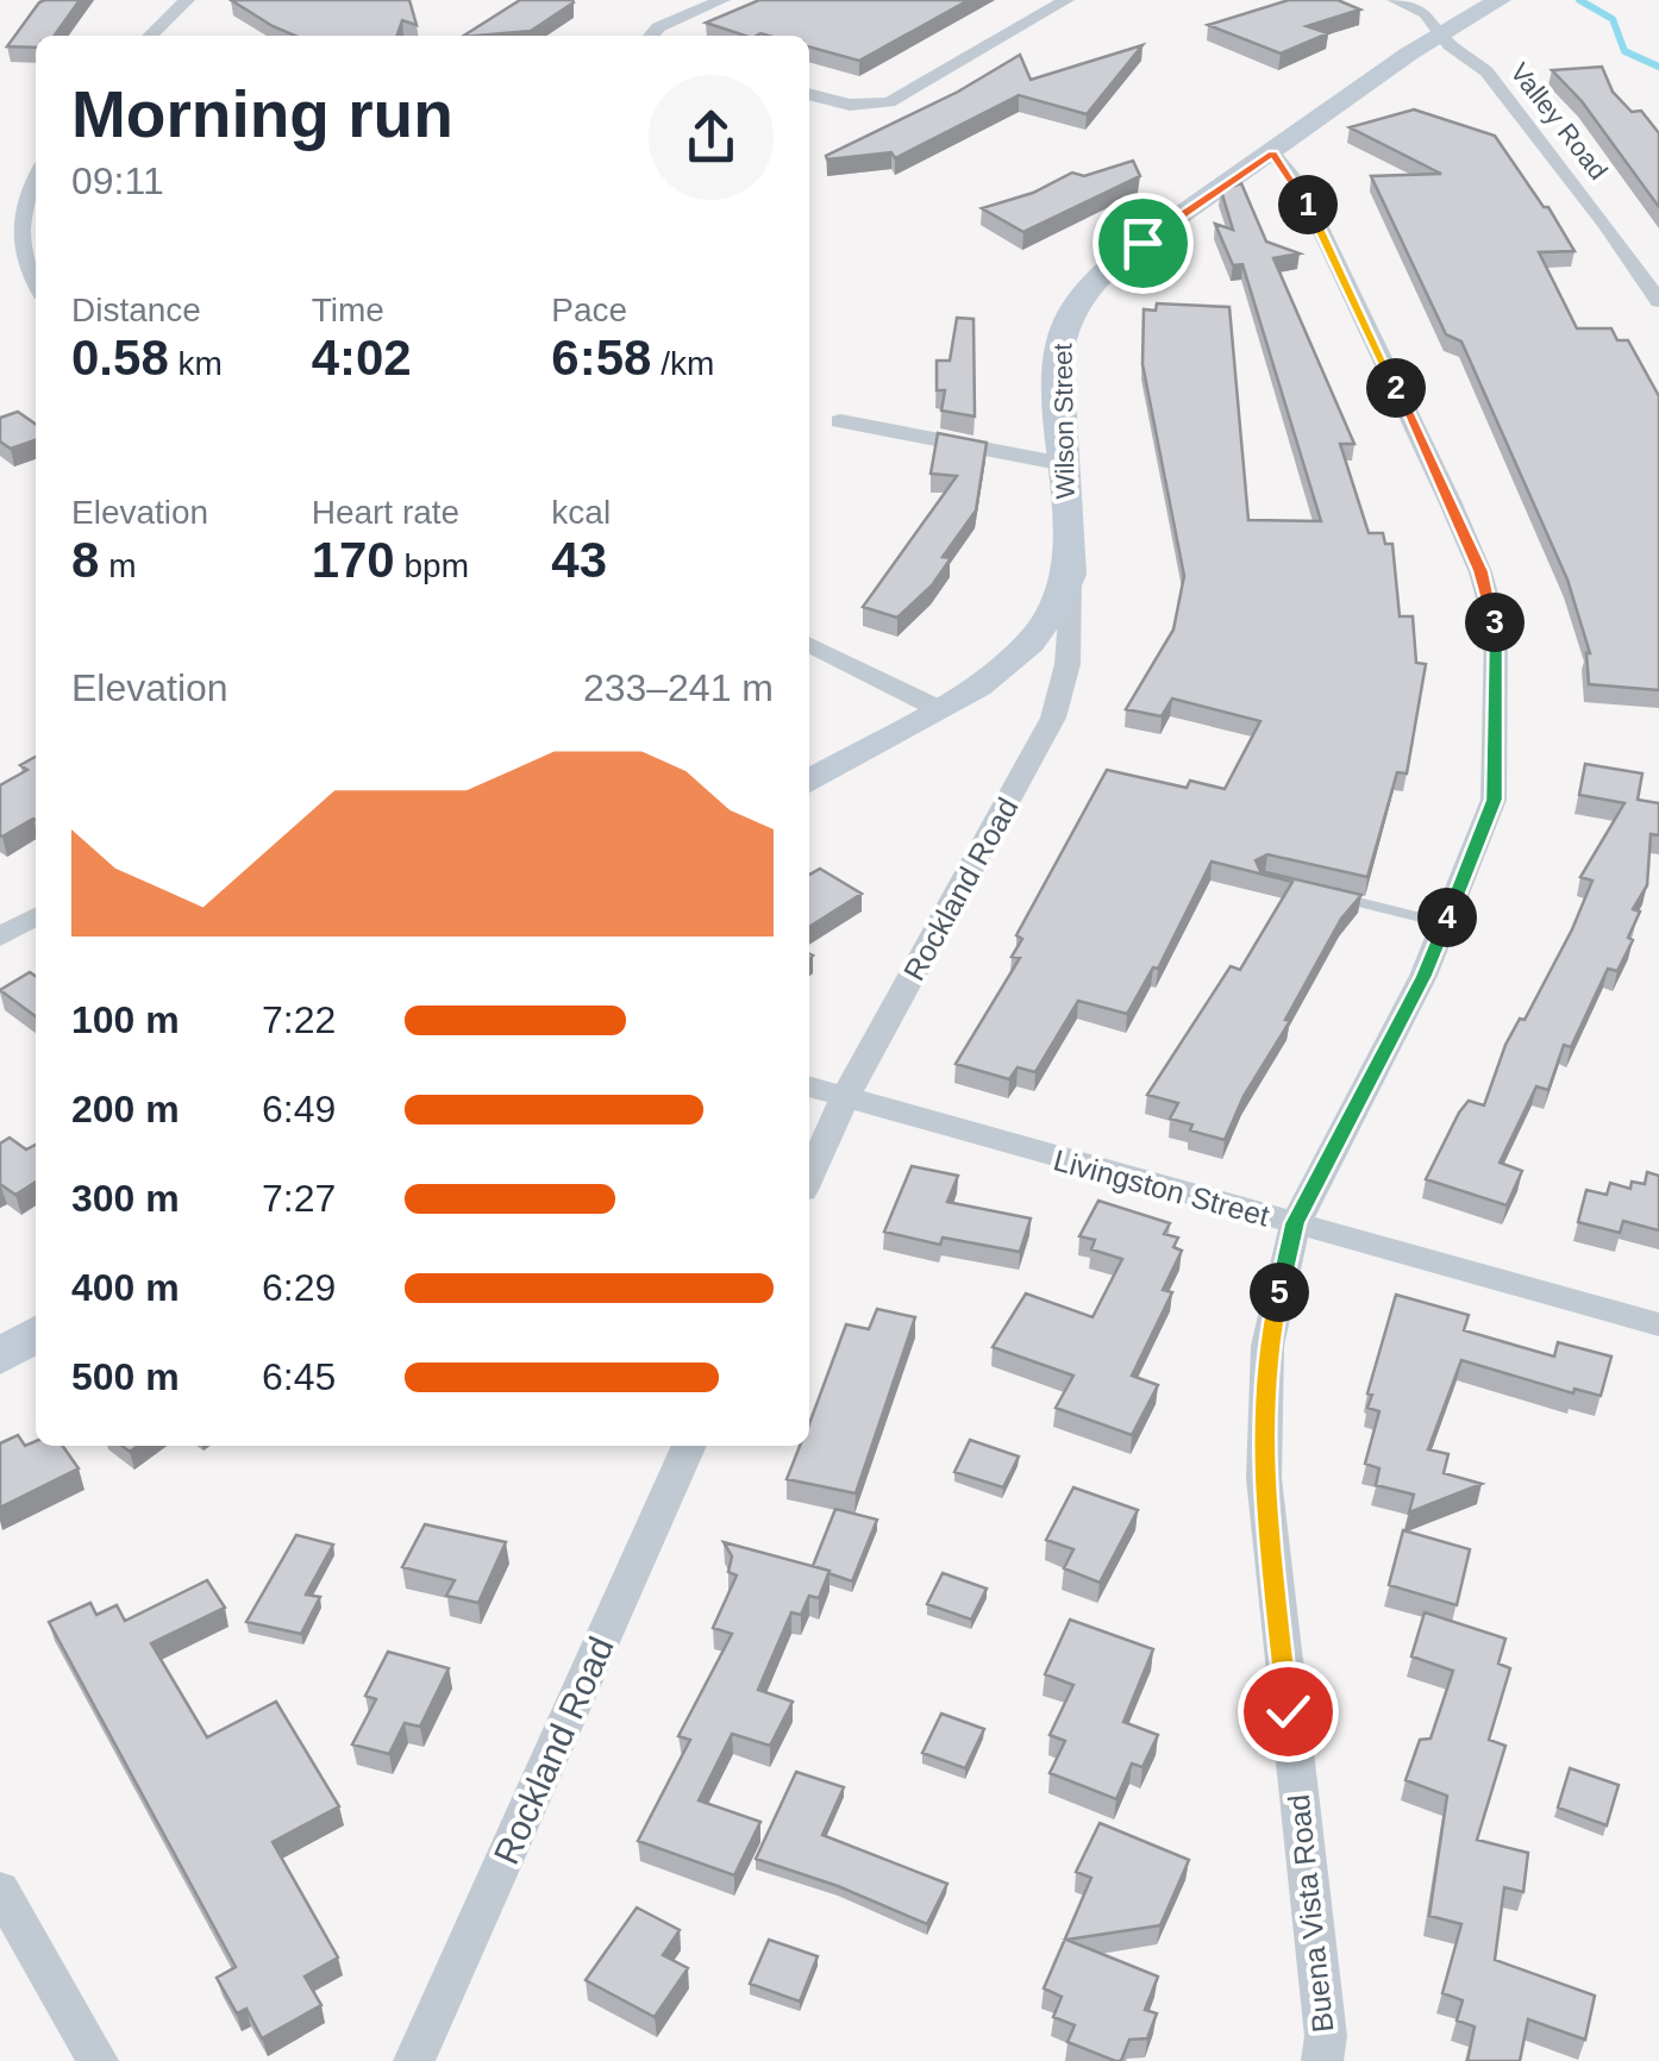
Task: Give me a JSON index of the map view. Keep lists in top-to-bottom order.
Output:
{
  "streets": {
    "main road": ["Wilson Street"],
    "street": [
      "Valley Road",
      "Rockland Road",
      "Livingston Street",
      "Buena Vista Road"
    ]
  },
  "crossings": [
    ["Valley Road", "Wilson Street"],
    ["Wilson Street", "Rockland Road"],
    ["Wilson Street", "Buena Vista Road"],
    ["Rockland Road", "Livingston Street"],
    ["Livingston Street", "Buena Vista Road"]
  ],
  "page": {
    "heading": ["Morning run", "09:11"],
    "pins": [
      "1",
      "2",
      "3",
      "4",
      "5"
    ],
    "stats": [
      ["Distance", "0.58 km"],
      ["Time", "4:02"],
      ["Pace", "6:58 /km"],
      ["Elevation", "8 m"],
      ["Heart rate", "170 bpm"],
      ["kcal", "43"]
    ],
    "chart": ["Elevation", "233–241 m"],
    "list": [
      {
        "name": "100 m",
        "note": "7:22"
      },
      {
        "name": "200 m",
        "note": "6:49"
      },
      {
        "name": "300 m",
        "note": "7:27"
      },
      {
        "name": "400 m",
        "note": "6:29"
      },
      {
        "name": "500 m",
        "note": "6:45"
      }
    ]
  }
}
